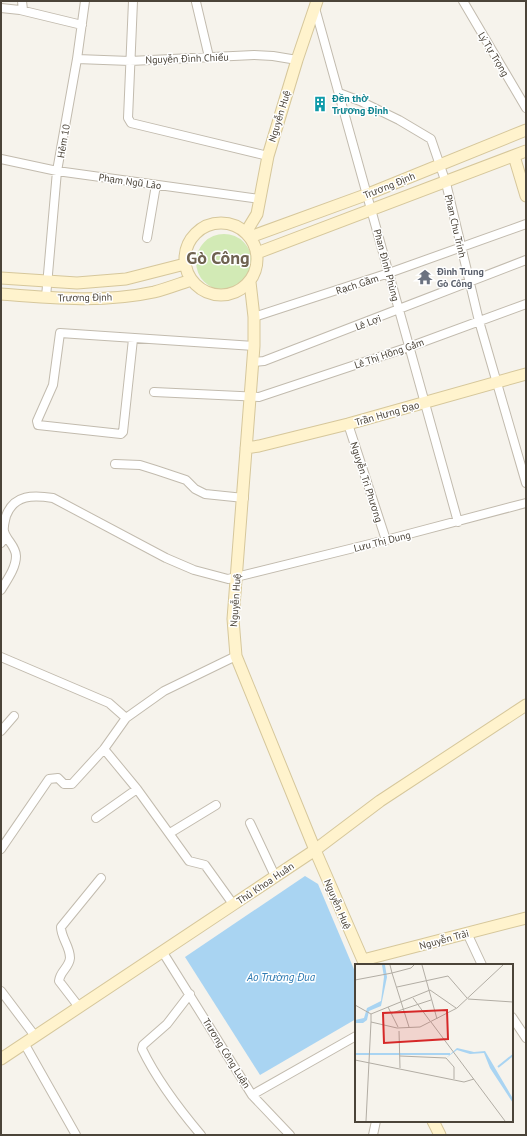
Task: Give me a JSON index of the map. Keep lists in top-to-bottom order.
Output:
{
  "streets": {
    "main road": [
      "Nguyễn Huệ",
      "Trương Định",
      "Trần Hưng Đạo",
      "Thủ Khoa Huân",
      "Nguyễn Trãi"
    ],
    "street": [
      "Lý Tự Trọng",
      "Nguyễn Đình Chiểu",
      "Hẻm 10",
      "Phạm Ngũ Lão",
      "Phan Chu Trinh",
      "Phan Đình Phùng",
      "Rạch Gầm",
      "Lê Lợi",
      "Lê Thị Hồng Gấm",
      "Nguyễn Tri Phương",
      "Lưu Thị Dung",
      "Trương Công Luận"
    ]
  },
  "crossings": [
    ["Nguyễn Đình Chiểu", "Nguyễn Huệ"],
    ["Nguyễn Đình Chiểu", "Hẻm 10"],
    ["Nguyễn Huệ", "Phạm Ngũ Lão"],
    ["Nguyễn Huệ", "Trương Định"],
    ["Nguyễn Huệ", "Phan Đình Phùng"],
    ["Nguyễn Huệ", "Rạch Gầm"],
    ["Nguyễn Huệ", "Lê Lợi"],
    ["Nguyễn Huệ", "Lê Thị Hồng Gấm"],
    ["Nguyễn Huệ", "Trần Hưng Đạo"],
    ["Nguyễn Huệ", "Lưu Thị Dung"],
    ["Nguyễn Huệ", "Thủ Khoa Huân"],
    ["Nguyễn Huệ", "Nguyễn Trãi"],
    ["Hẻm 10", "Phạm Ngũ Lão"],
    ["Hẻm 10", "Trương Định"],
    ["Trương Định", "Phan Chu Trinh"],
    ["Trương Định", "Phan Đình Phùng"],
    ["Phan Chu Trinh", "Phan Đình Phùng"],
    ["Phan Chu Trinh", "Rạch Gầm"],
    ["Phan Chu Trinh", "Lê Lợi"],
    ["Phan Chu Trinh", "Lê Thị Hồng Gấm"],
    ["Phan Chu Trinh", "Trần Hưng Đạo"],
    ["Phan Đình Phùng", "Rạch Gầm"],
    ["Phan Đình Phùng", "Lê Lợi"],
    ["Phan Đình Phùng", "Lê Thị Hồng Gấm"],
    ["Phan Đình Phùng", "Trần Hưng Đạo"],
    ["Phan Đình Phùng", "Lưu Thị Dung"],
    ["Trần Hưng Đạo", "Nguyễn Tri Phương"],
    ["Nguyễn Tri Phương", "Lưu Thị Dung"],
    ["Thủ Khoa Huân", "Trương Công Luận"]
  ],
  "districts": ["Gò Công"],
  "water": ["Ao Trường Đua"],
  "places": {
    "building": ["Đền thờ Trương Định"],
    "temple": ["Đình Trung Gò Công"]
  }
}
